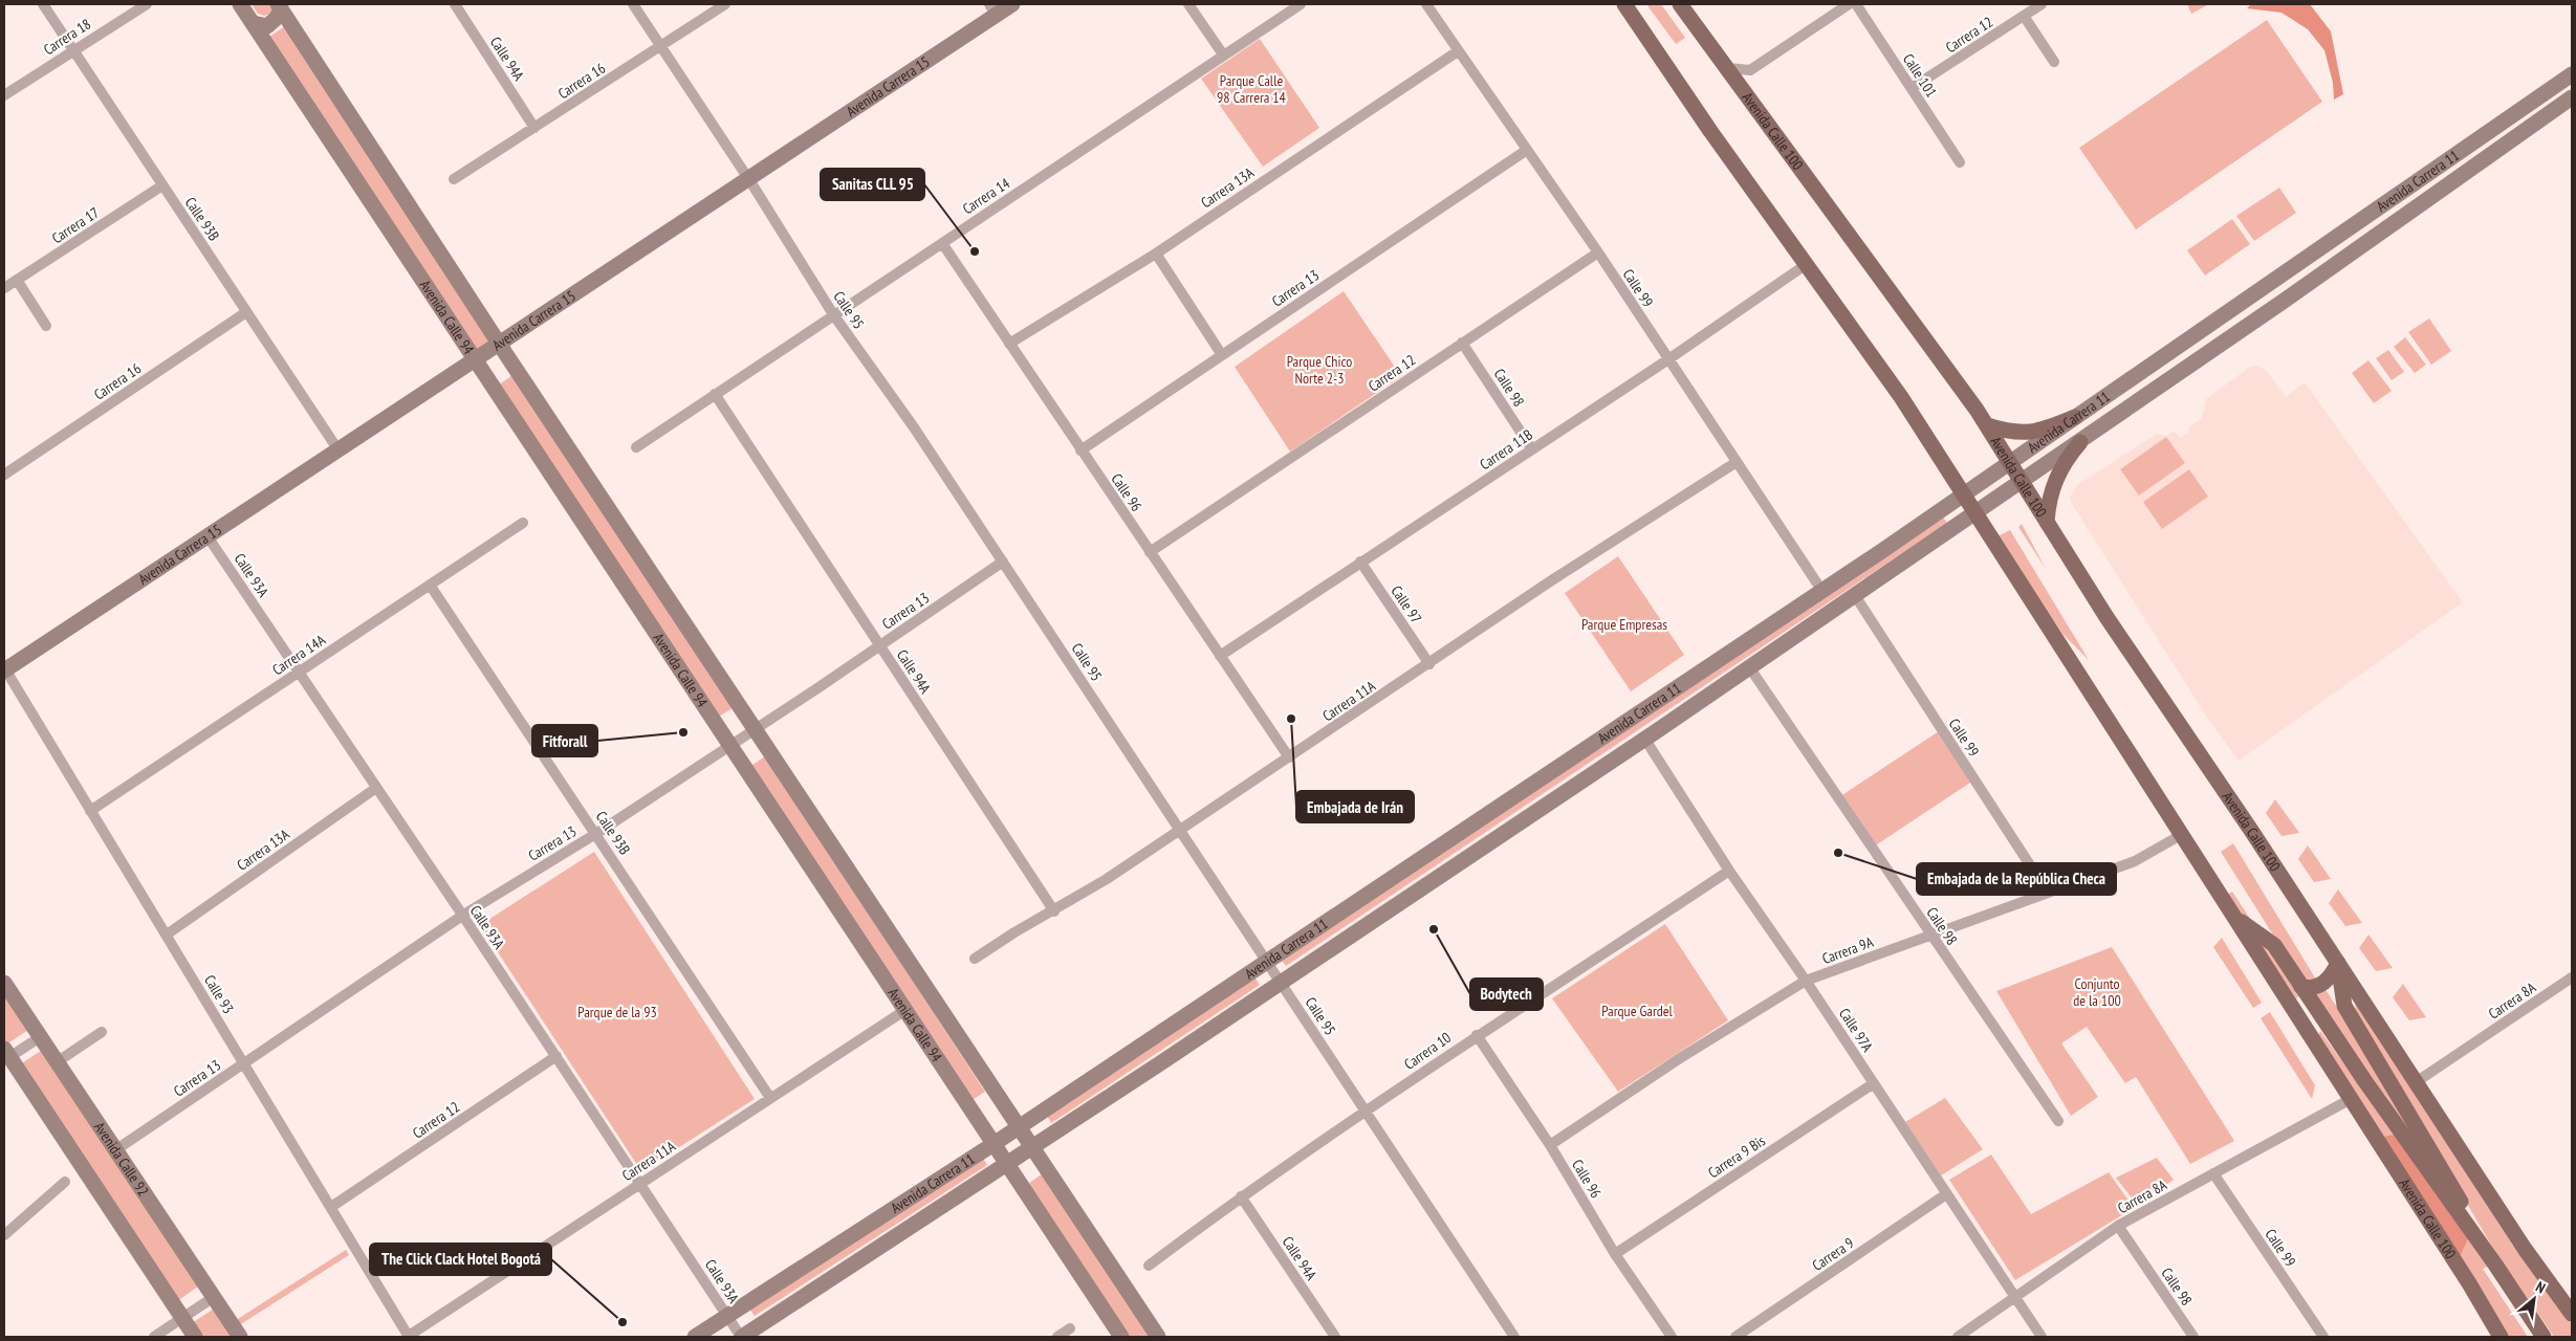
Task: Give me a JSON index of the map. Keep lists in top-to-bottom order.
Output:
{
  "streets": {
    "main road": [
      "Avenida Carrera 15",
      "Avenida Calle 100",
      "Avenida Carrera 11",
      "Avenida Calle 94",
      "Avenida Calle 92"
    ],
    "street": [
      "Carrera 12",
      "Carrera 18",
      "Calle 94A",
      "Calle 101",
      "Carrera 16",
      "Carrera 13A",
      "Carrera 14",
      "Calle 93B",
      "Carrera 17",
      "Carrera 13",
      "Calle 99",
      "Calle 95",
      "Calle 98",
      "Carrera 11B",
      "Calle 96",
      "Calle 93A",
      "Calle 97",
      "Carrera 14A",
      "Carrera 11A",
      "Carrera 9A",
      "Calle 93",
      "Carrera 8A",
      "Calle 97A",
      "Carrera 10",
      "Carrera 9 Bis",
      "Carrera 9"
    ]
  },
  "crossings": [
    ["Carrera 12", "Calle 101"],
    ["Carrera 12", "Calle 99"],
    ["Carrera 12", "Calle 98"],
    ["Carrera 12", "Calle 96"],
    ["Carrera 12", "Calle 93A"],
    ["Carrera 12", "Calle 93"],
    ["Carrera 18", "Calle 93B"],
    ["Calle 94A", "Carrera 16"],
    ["Calle 94A", "Carrera 14"],
    ["Calle 94A", "Carrera 13"],
    ["Calle 94A", "Carrera 11A"],
    ["Calle 94A", "Carrera 10"],
    ["Carrera 16", "Calle 93B"],
    ["Carrera 16", "Calle 95"],
    ["Avenida Carrera 15", "Calle 93B"],
    ["Avenida Carrera 15", "Calle 95"],
    ["Avenida Carrera 15", "Avenida Calle 94"],
    ["Avenida Carrera 15", "Calle 93A"],
    ["Avenida Carrera 15", "Calle 93"],
    ["Avenida Calle 100", "Avenida Carrera 11"],
    ["Avenida Calle 100", "Carrera 11B"],
    ["Avenida Calle 100", "Carrera 9A"],
    ["Avenida Calle 100", "Carrera 8A"],
    ["Avenida Carrera 11", "Calle 99"],
    ["Avenida Carrera 11", "Calle 95"],
    ["Avenida Carrera 11", "Avenida Calle 94"],
    ["Avenida Carrera 11", "Calle 98"],
    ["Avenida Carrera 11", "Calle 93A"],
    ["Avenida Carrera 11", "Calle 97A"],
    ["Carrera 13A", "Calle 99"],
    ["Carrera 13A", "Calle 96"],
    ["Carrera 13A", "Calle 93A"],
    ["Carrera 13A", "Calle 93"],
    ["Carrera 14", "Calle 95"],
    ["Carrera 14", "Calle 96"],
    ["Calle 93B", "Carrera 17"],
    ["Calle 93B", "Carrera 13"],
    ["Calle 93B", "Carrera 14A"],
    ["Calle 93B", "Carrera 11A"],
    ["Carrera 13", "Calle 99"],
    ["Carrera 13", "Calle 95"],
    ["Carrera 13", "Avenida Calle 94"],
    ["Carrera 13", "Calle 96"],
    ["Carrera 13", "Calle 93A"],
    ["Carrera 13", "Calle 93"],
    ["Carrera 13", "Avenida Calle 92"],
    ["Calle 99", "Carrera 11B"],
    ["Calle 99", "Carrera 11A"],
    ["Calle 99", "Carrera 9A"],
    ["Calle 99", "Carrera 8A"],
    ["Calle 95", "Carrera 11A"],
    ["Calle 95", "Carrera 10"],
    ["Avenida Calle 94", "Carrera 11A"],
    ["Calle 98", "Carrera 11B"],
    ["Calle 98", "Carrera 9A"],
    ["Calle 98", "Carrera 8A"],
    ["Carrera 11B", "Calle 96"],
    ["Carrera 11B", "Calle 97"],
    ["Calle 96", "Carrera 11A"],
    ["Calle 96", "Carrera 9A"],
    ["Calle 96", "Carrera 10"],
    ["Calle 96", "Carrera 9 Bis"],
    ["Calle 93A", "Carrera 14A"],
    ["Calle 93A", "Carrera 11A"],
    ["Calle 97", "Carrera 11A"],
    ["Carrera 14A", "Calle 93"],
    ["Carrera 11A", "Calle 93"],
    ["Carrera 9A", "Calle 97A"],
    ["Carrera 8A", "Calle 97A"],
    ["Calle 97A", "Carrera 10"],
    ["Calle 97A", "Carrera 9 Bis"],
    ["Calle 97A", "Carrera 9"]
  ],
  "parks": [
    "Parque Calle 98 Carrera 14",
    "Parque Chico Norte 2-3",
    "Parque Empresas",
    "Conjunto de la 100",
    "Parque Gardel",
    "Parque de la 93"
  ],
  "places": [
    "Sanitas CLL 95",
    "Embajada de Irán",
    "Fitforall",
    "Embajada de la República Checa",
    "Bodytech",
    "The Click Clack Hotel Bogotá"
  ],
  "north": "top right"
}
